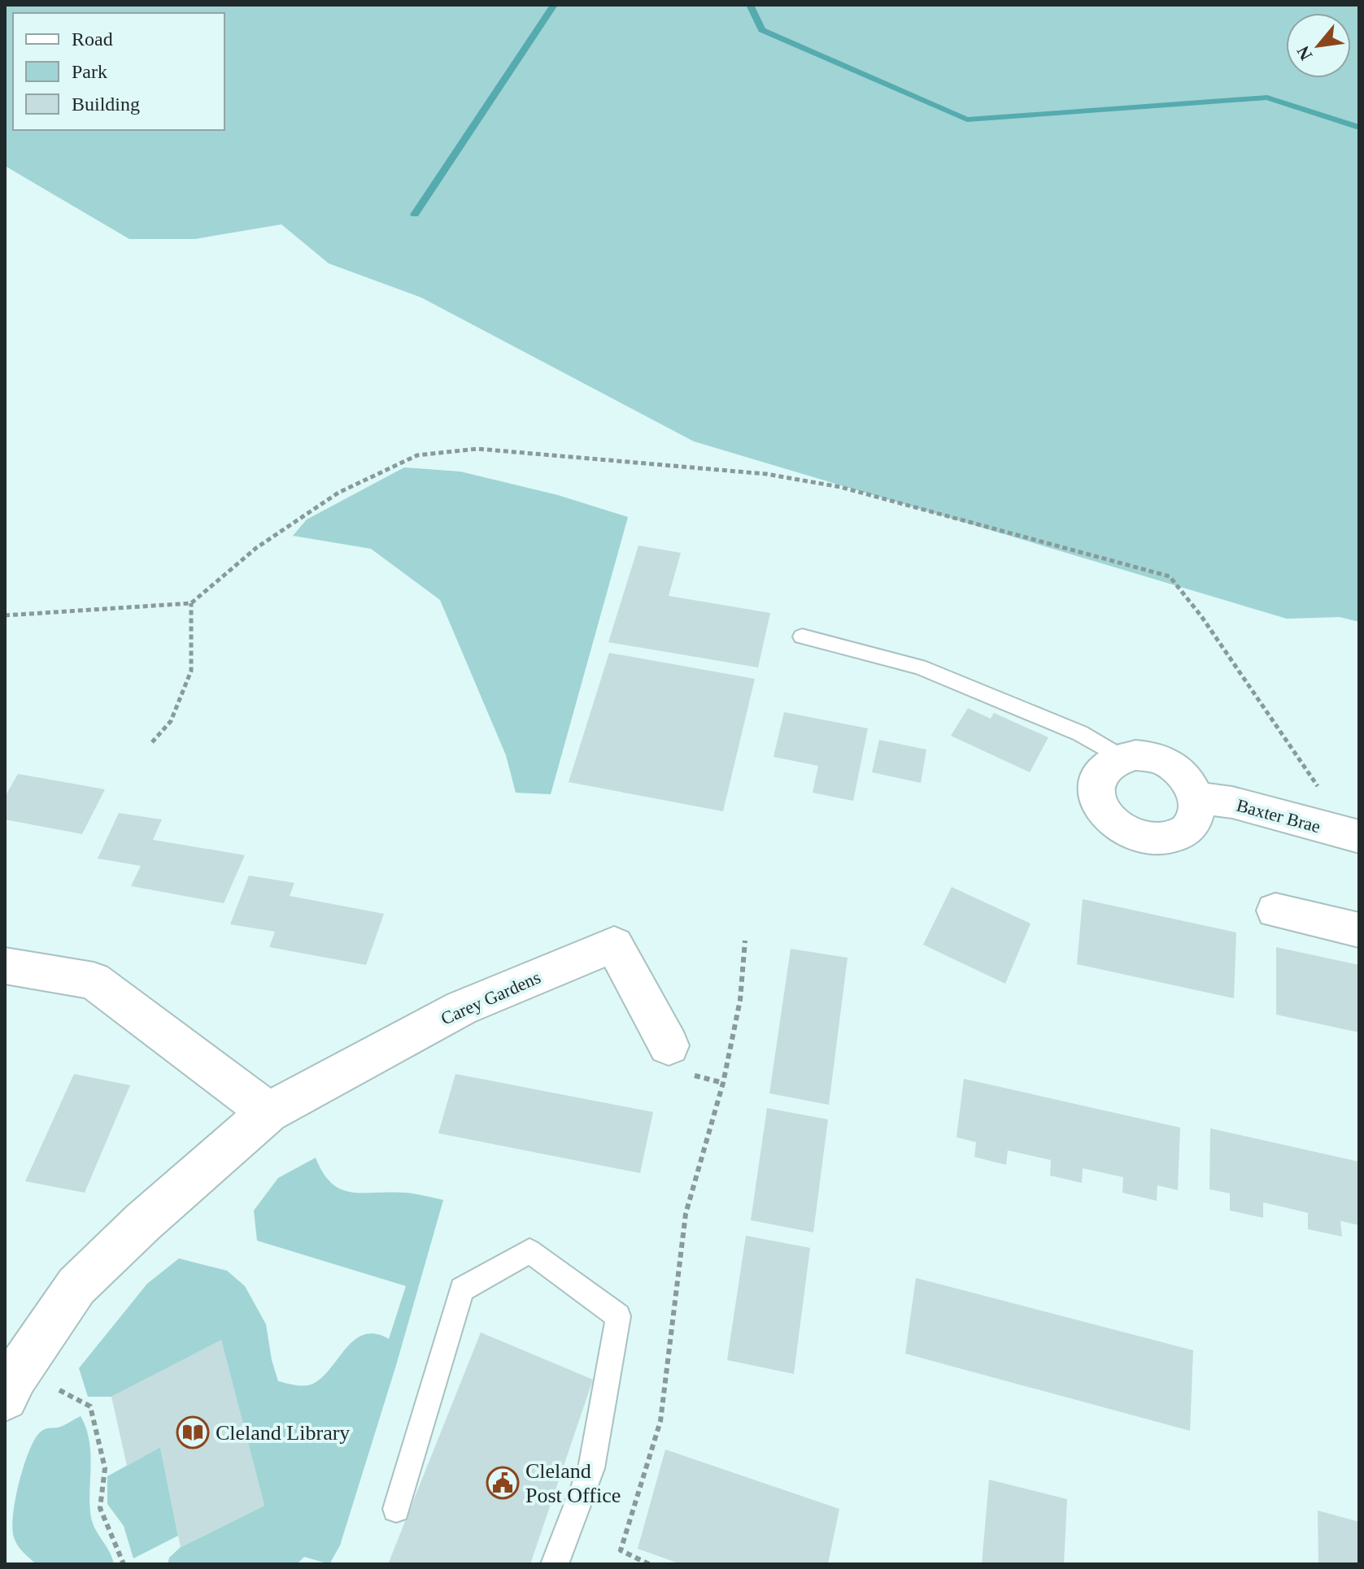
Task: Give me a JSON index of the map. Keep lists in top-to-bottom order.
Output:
{
  "streets": {
    "street": ["Baxter Brae", "Carey Gardens"]
  },
  "places": {
    "library": ["Cleland Library"],
    "public building": ["Cleland Post Office"]
  },
  "legend": ["Road", "Park", "Building"],
  "north": "bottom left"
}
